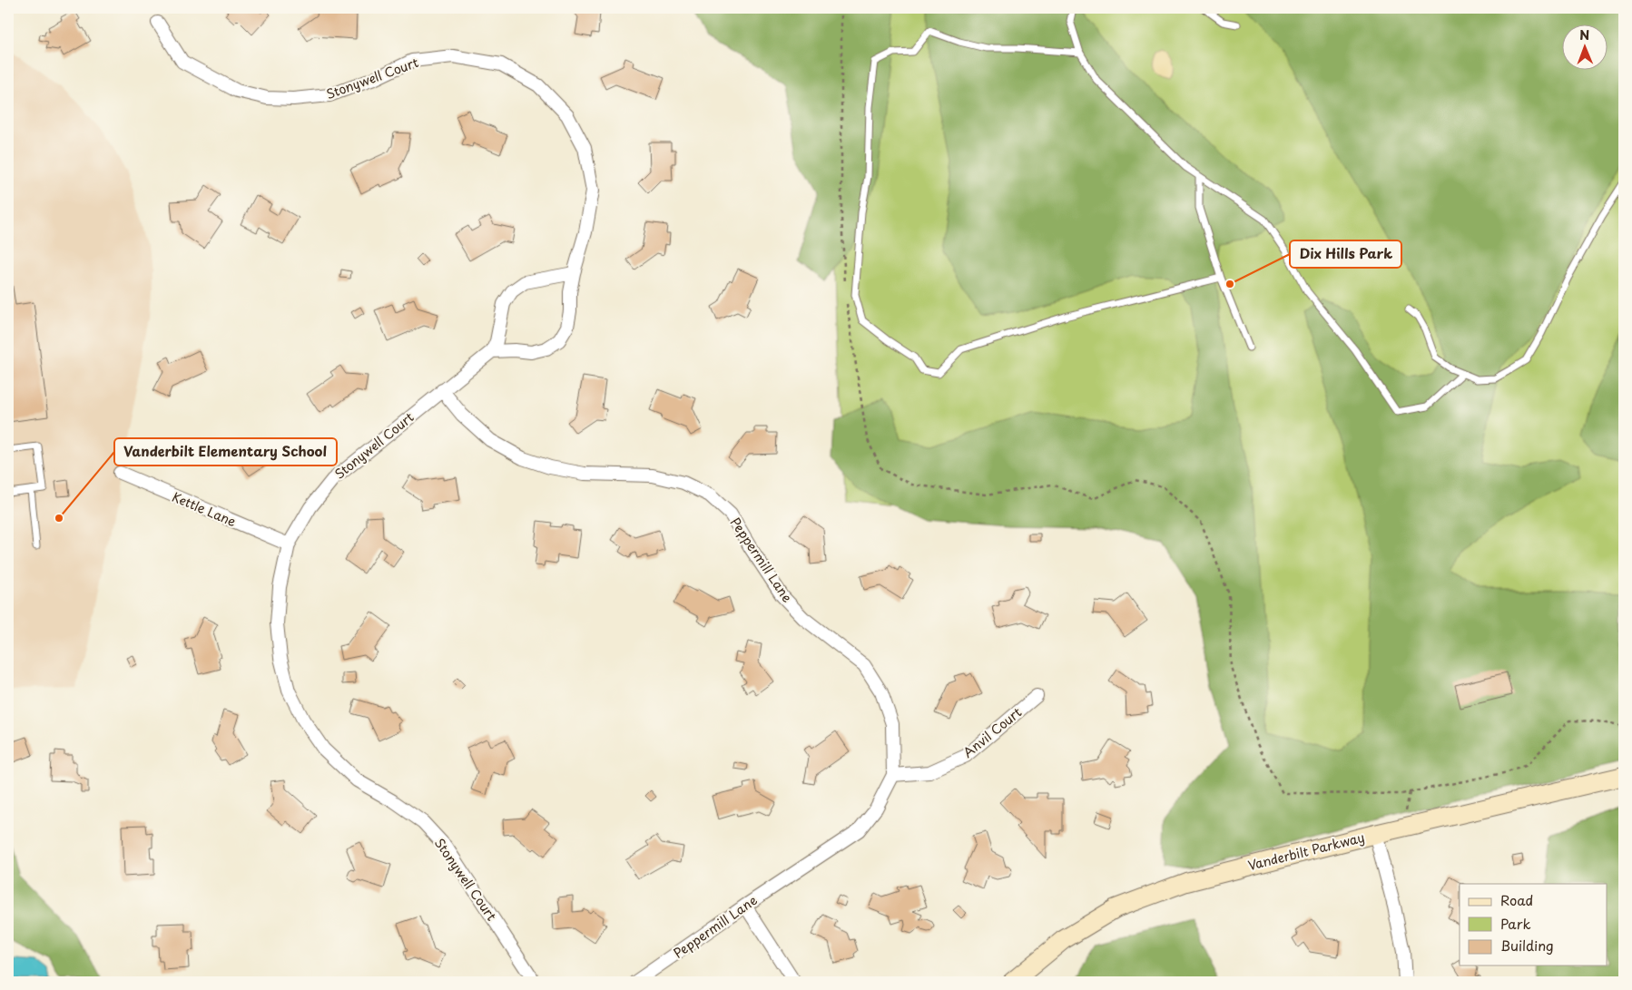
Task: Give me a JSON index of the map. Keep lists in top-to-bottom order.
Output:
{
  "streets": {
    "main road": ["Vanderbilt Parkway"],
    "street": [
      "Stonywell Court",
      "Kettle Lane",
      "Peppermill Lane",
      "Anvil Court"
    ]
  },
  "crossings": [
    ["Stonywell Court", "Kettle Lane"],
    ["Stonywell Court", "Peppermill Lane"],
    ["Peppermill Lane", "Anvil Court"]
  ],
  "places": ["Dix Hills Park", "Vanderbilt Elementary School"],
  "legend": ["Road", "Park", "Building"],
  "north": "top"
}
